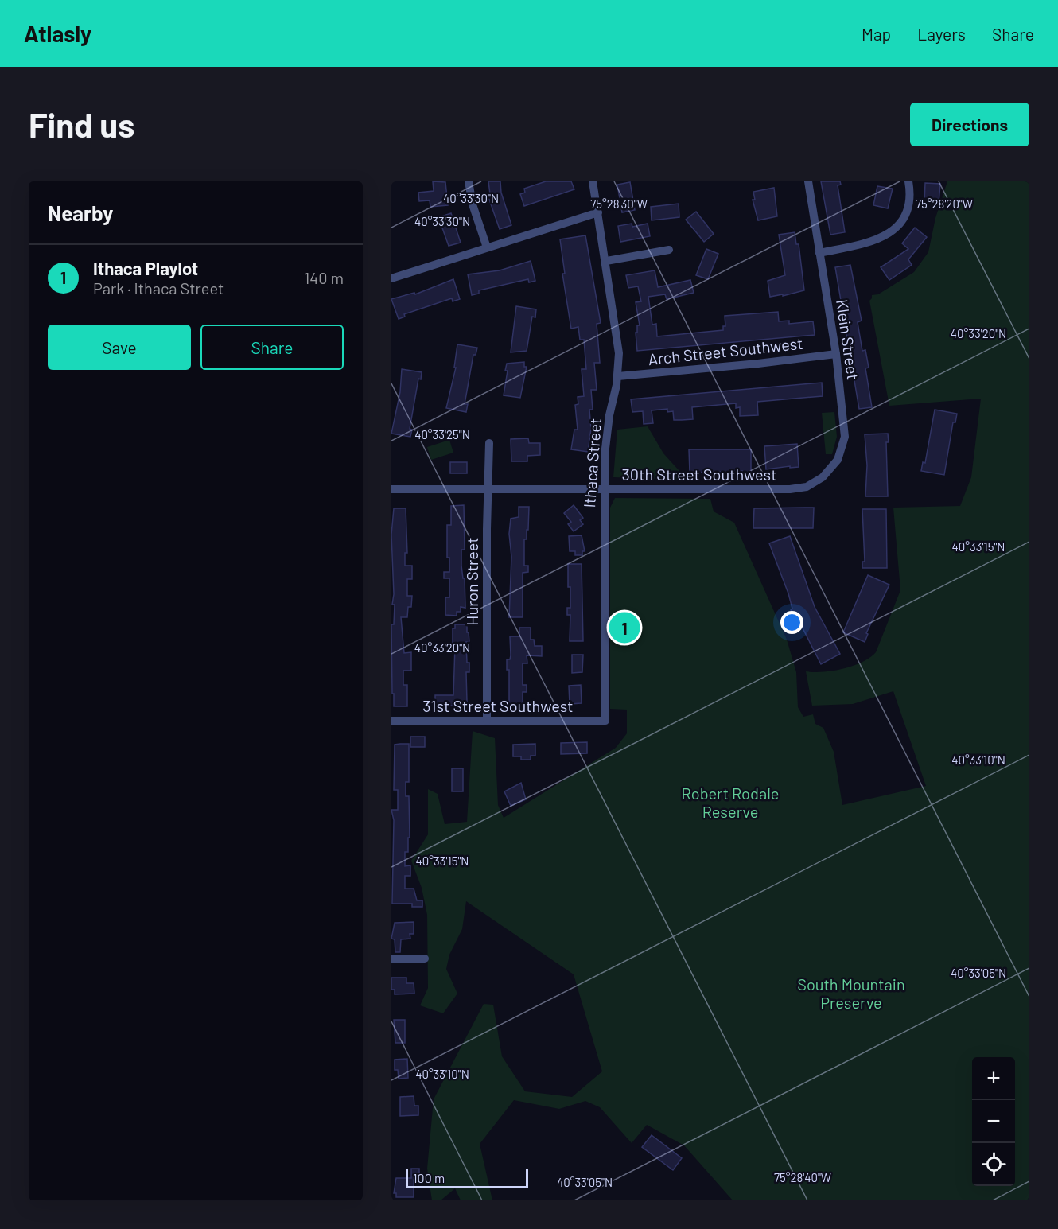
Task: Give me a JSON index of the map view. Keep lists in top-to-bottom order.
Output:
{
  "streets": {
    "street": [
      "Klein Street",
      "Arch Street Southwest",
      "Ithaca Street",
      "30th Street Southwest",
      "Huron Street",
      "31st Street Southwest"
    ]
  },
  "crossings": [
    ["Klein Street", "Arch Street Southwest"],
    ["Klein Street", "30th Street Southwest"],
    ["Arch Street Southwest", "Ithaca Street"],
    ["Ithaca Street", "30th Street Southwest"],
    ["Ithaca Street", "31st Street Southwest"],
    ["30th Street Southwest", "Huron Street"],
    ["Huron Street", "31st Street Southwest"]
  ],
  "parks": ["Robert Rodale Reserve", "South Mountain Preserve"],
  "scale_bar": "100 m",
  "page": {
    "header": "Atlasly",
    "nav": ["Map", "Layers", "Share"],
    "buttons": [
      "Directions",
      ["Save", "Share"]
    ],
    "title": "Find us",
    "heading": "Nearby",
    "list": [
      {
        "mark": "1",
        "name": "Ithaca Playlot",
        "note": "Park · Ithaca Street",
        "value": "140 m"
      }
    ],
    "pins": "1",
    "map_buttons": ["+", "−"],
    "scale": "100 m"
  },
  "coordinates": [
    "40°33'30\"N",
    "75°28'30\"W",
    "75°28'20\"W",
    "40°33'20\"N",
    "40°33'25\"N",
    "40°33'15\"N",
    "40°33'10\"N",
    "40°33'05\"N",
    "75°28'40\"W"
  ]
}
